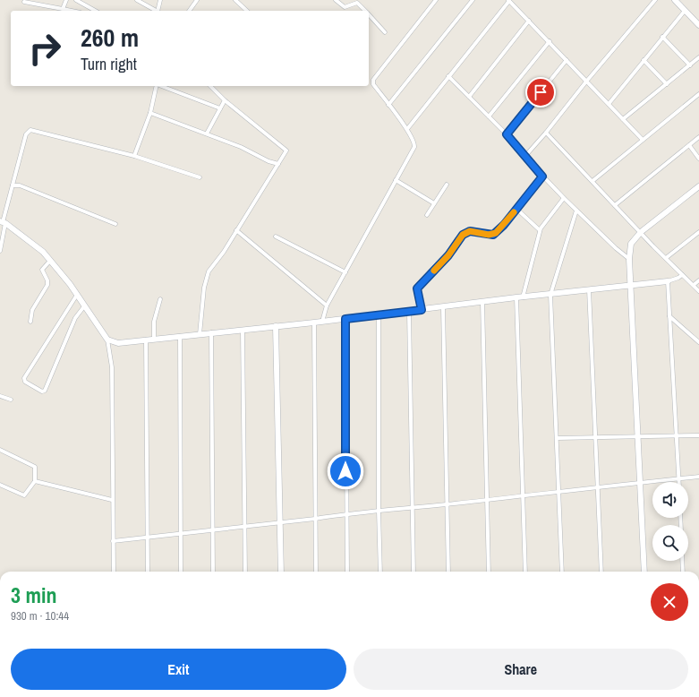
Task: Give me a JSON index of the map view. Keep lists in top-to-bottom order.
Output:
{
  "page": {
    "turn": ["260 m", "Turn right"],
    "heading": ["3 min", "930 m · 10:44"],
    "buttons": ["Exit", "Share"]
  }
}
